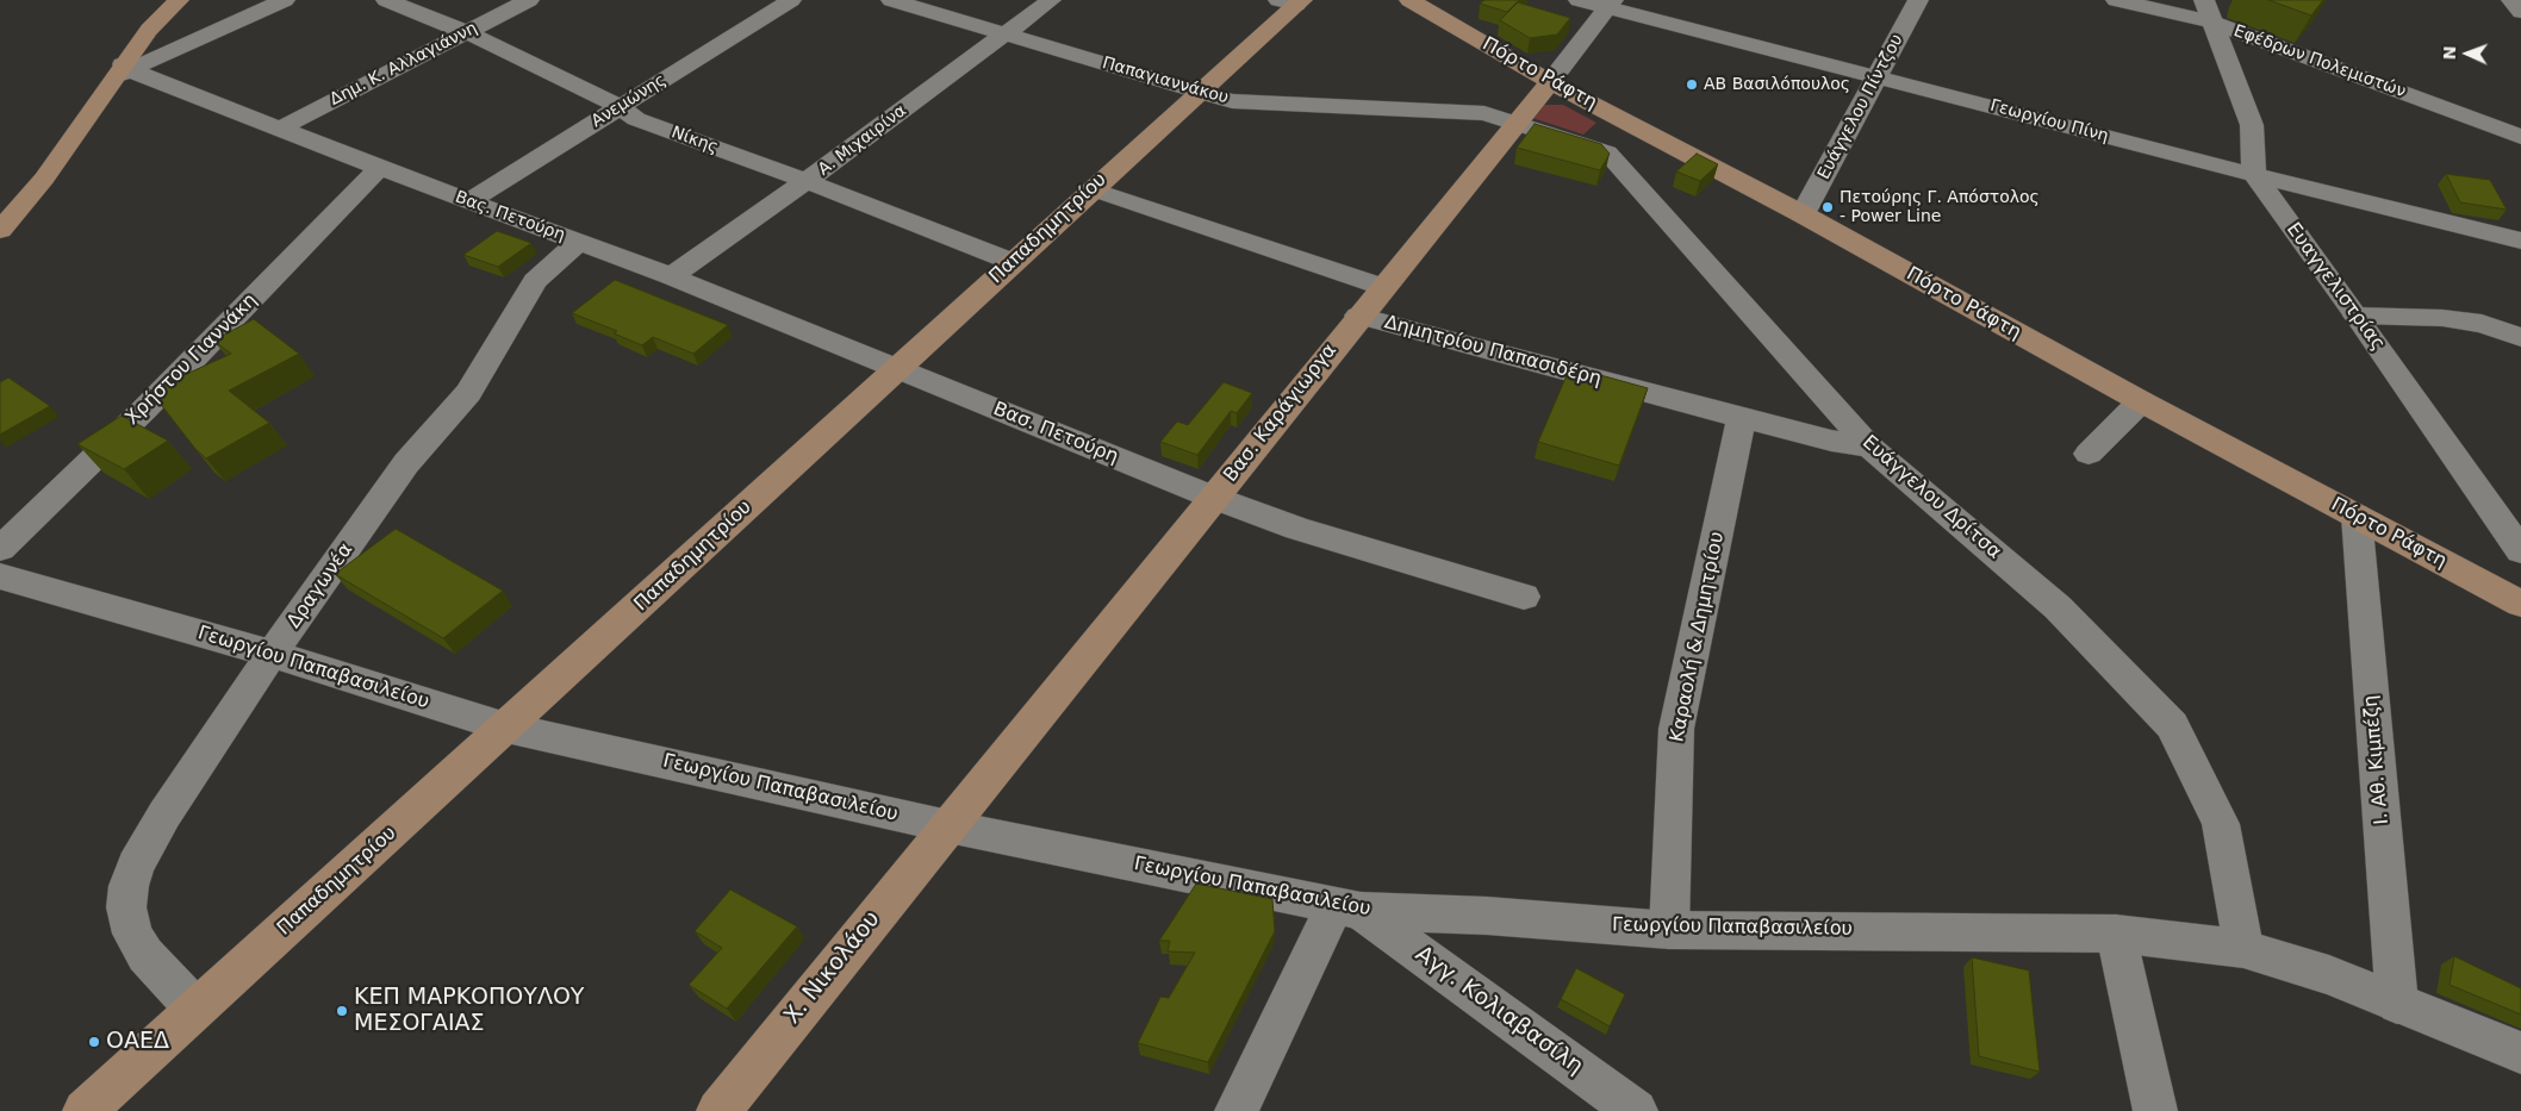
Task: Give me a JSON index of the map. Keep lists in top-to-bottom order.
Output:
{
  "streets": {
    "main road": [
      "Πόρτο Ράφτη",
      "Παπαδημητρίου",
      "Βασ. Καράγιωργα",
      "Χ. Νικολάου"
    ],
    "street": [
      "Εφέδρων Πολεμιστών",
      "Δημ. Κ. Αλλαγιάννη",
      "Παπαγιαννάκου",
      "Ανεμώνης",
      "Ευάγγελου Πίντζου",
      "Γεωργίου Πίνη",
      "Νίκης",
      "Α. Μιχαιρίνα",
      "Βας. Πετούρη",
      "Ευαγγελιστρίας",
      "Δημητρίου Παπασιδέρη",
      "Χρήστου Γιαννάκη",
      "Βασ. Πετούρη",
      "Ευάγγελου Δρίτσα",
      "Δραγωνέα",
      "Καραολή & Δημητρίου",
      "Γεωργίου Παπαβασιλείου",
      "Ι. Αθ. Κιμπέζη",
      "Αγγ. Κολιαβασίλη"
    ]
  },
  "crossings": [
    ["Δημ. Κ. Αλλαγιάννη", "Νίκης"],
    ["Δημ. Κ. Αλλαγιάννη", "Βας. Πετούρη"],
    ["Πόρτο Ράφτη", "Ευάγγελου Πίντζου"],
    ["Πόρτο Ράφτη", "Βασ. Καράγιωργα"],
    ["Πόρτο Ράφτη", "Ι. Αθ. Κιμπέζη"],
    ["Παπαγιαννάκου", "Α. Μιχαιρίνα"],
    ["Παπαγιαννάκου", "Παπαδημητρίου"],
    ["Παπαγιαννάκου", "Βασ. Καράγιωργα"],
    ["Παπαγιαννάκου", "Ευάγγελου Δρίτσα"],
    ["Ανεμώνης", "Νίκης"],
    ["Ανεμώνης", "Βας. Πετούρη"],
    ["Ευάγγελου Πίντζου", "Γεωργίου Πίνη"],
    ["Γεωργίου Πίνη", "Ευαγγελιστρίας"],
    ["Γεωργίου Πίνη", "Βασ. Καράγιωργα"],
    ["Νίκης", "Α. Μιχαιρίνα"],
    ["Νίκης", "Παπαδημητρίου"],
    ["Α. Μιχαιρίνα", "Βας. Πετούρη"],
    ["Βας. Πετούρη", "Παπαδημητρίου"],
    ["Βας. Πετούρη", "Χρήστου Γιαννάκη"],
    ["Βας. Πετούρη", "Βασ. Πετούρη"],
    ["Βας. Πετούρη", "Δραγωνέα"],
    ["Παπαδημητρίου", "Δημητρίου Παπασιδέρη"],
    ["Παπαδημητρίου", "Βασ. Πετούρη"],
    ["Παπαδημητρίου", "Δραγωνέα"],
    ["Παπαδημητρίου", "Γεωργίου Παπαβασιλείου"],
    ["Δημητρίου Παπασιδέρη", "Βασ. Καράγιωργα"],
    ["Δημητρίου Παπασιδέρη", "Ευάγγελου Δρίτσα"],
    ["Δημητρίου Παπασιδέρη", "Καραολή & Δημητρίου"],
    ["Βασ. Καράγιωργα", "Βασ. Πετούρη"],
    ["Βασ. Καράγιωργα", "Ευάγγελου Δρίτσα"],
    ["Βασ. Καράγιωργα", "Γεωργίου Παπαβασιλείου"],
    ["Βασ. Καράγιωργα", "Χ. Νικολάου"],
    ["Ευάγγελου Δρίτσα", "Γεωργίου Παπαβασιλείου"],
    ["Δραγωνέα", "Γεωργίου Παπαβασιλείου"],
    ["Καραολή & Δημητρίου", "Γεωργίου Παπαβασιλείου"],
    ["Γεωργίου Παπαβασιλείου", "Ι. Αθ. Κιμπέζη"],
    ["Γεωργίου Παπαβασιλείου", "Χ. Νικολάου"],
    ["Γεωργίου Παπαβασιλείου", "Αγγ. Κολιαβασίλη"]
  ],
  "places": [
    "ΑΒ Βασιλόπουλος",
    "Πετούρης Γ. Απόστολος - Power Line",
    "ΚΕΠ ΜΑΡΚΟΠΟΥΛΟΥ ΜΕΣΟΓΑΙΑΣ",
    "ΟΑΕΔ"
  ],
  "north": "left"
}
